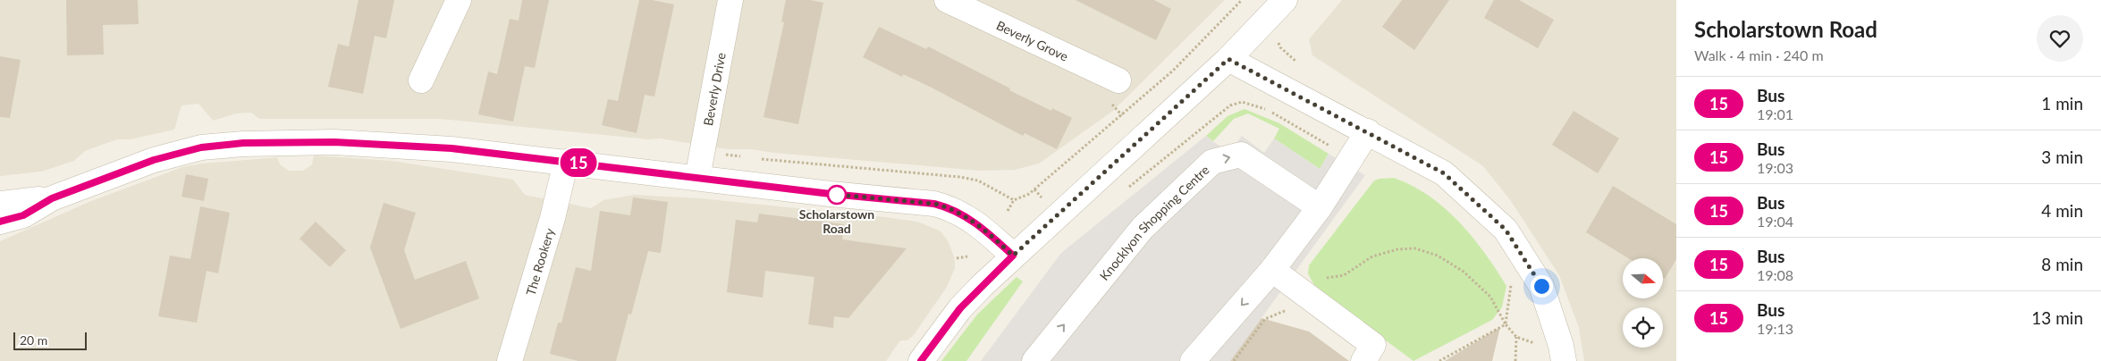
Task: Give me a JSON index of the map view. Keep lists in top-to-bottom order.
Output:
{
  "streets": {
    "street": [
      "Beverly Grove",
      "Beverly Drive",
      "Knocklyon Shopping Centre",
      "The Rookery"
    ]
  },
  "places": ["Scholarstown Road"],
  "lines": ["bus line 15"],
  "scale_bar": "20 m",
  "north": "right",
  "page": {
    "on_map": "15",
    "heading": ["Scholarstown Road", "Walk · 4 min · 240 m"],
    "list": [
      {
        "mark": "15",
        "name": "Bus",
        "note": "19:01",
        "value": "1 min"
      },
      {
        "mark": "15",
        "name": "Bus",
        "note": "19:03",
        "value": "3 min"
      },
      {
        "mark": "15",
        "name": "Bus",
        "note": "19:04",
        "value": "4 min"
      },
      {
        "mark": "15",
        "name": "Bus",
        "note": "19:08",
        "value": "8 min"
      },
      {
        "mark": "15",
        "name": "Bus",
        "note": "19:13",
        "value": "13 min"
      }
    ],
    "scale": "20 m"
  }
}
